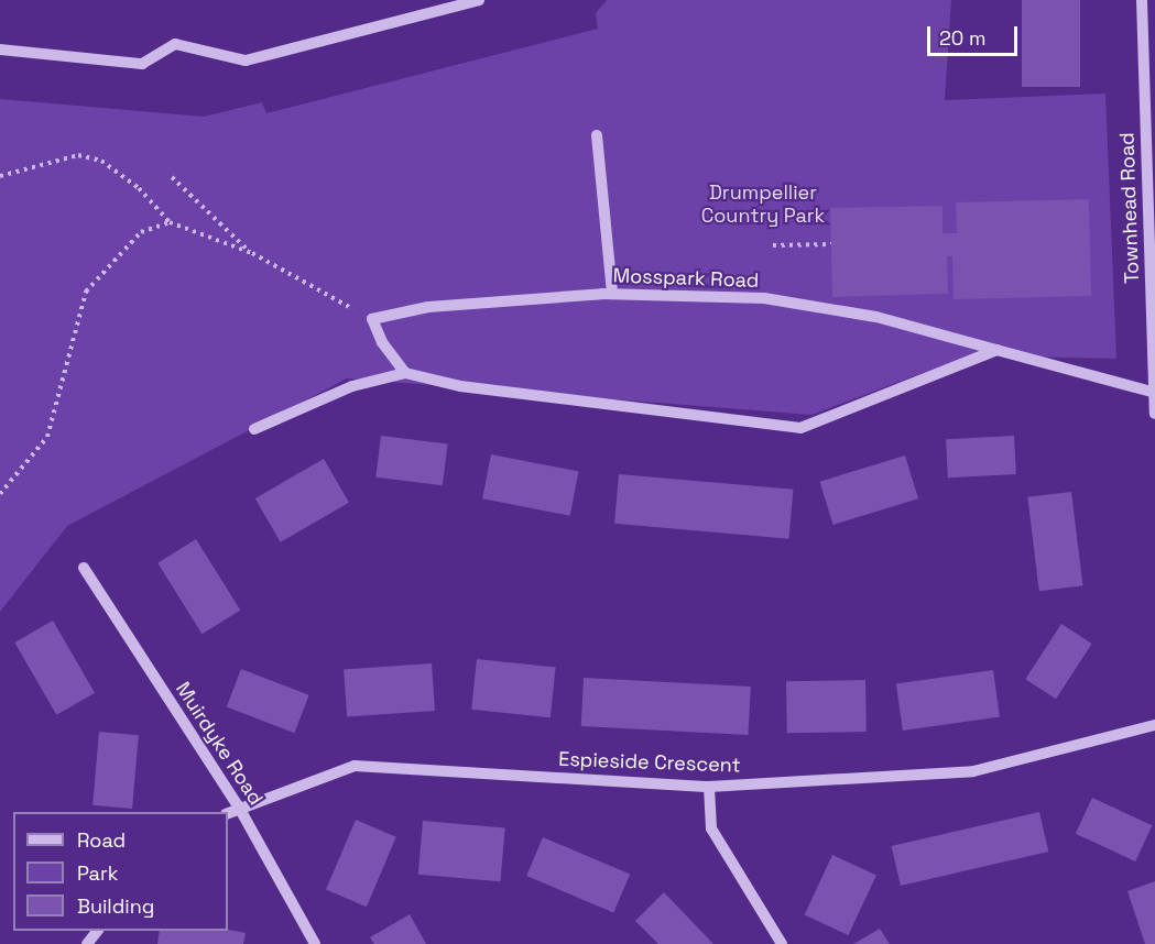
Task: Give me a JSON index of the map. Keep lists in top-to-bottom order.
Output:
{
  "streets": {
    "street": [
      "Townhead Road",
      "Mosspark Road",
      "Muirdyke Road",
      "Espieside Crescent"
    ]
  },
  "crossings": [
    ["Townhead Road", "Mosspark Road"],
    ["Muirdyke Road", "Espieside Crescent"]
  ],
  "parks": ["Drumpellier Country Park"],
  "legend": ["Road", "Park", "Building"],
  "scale_bar": "20 m"
}
